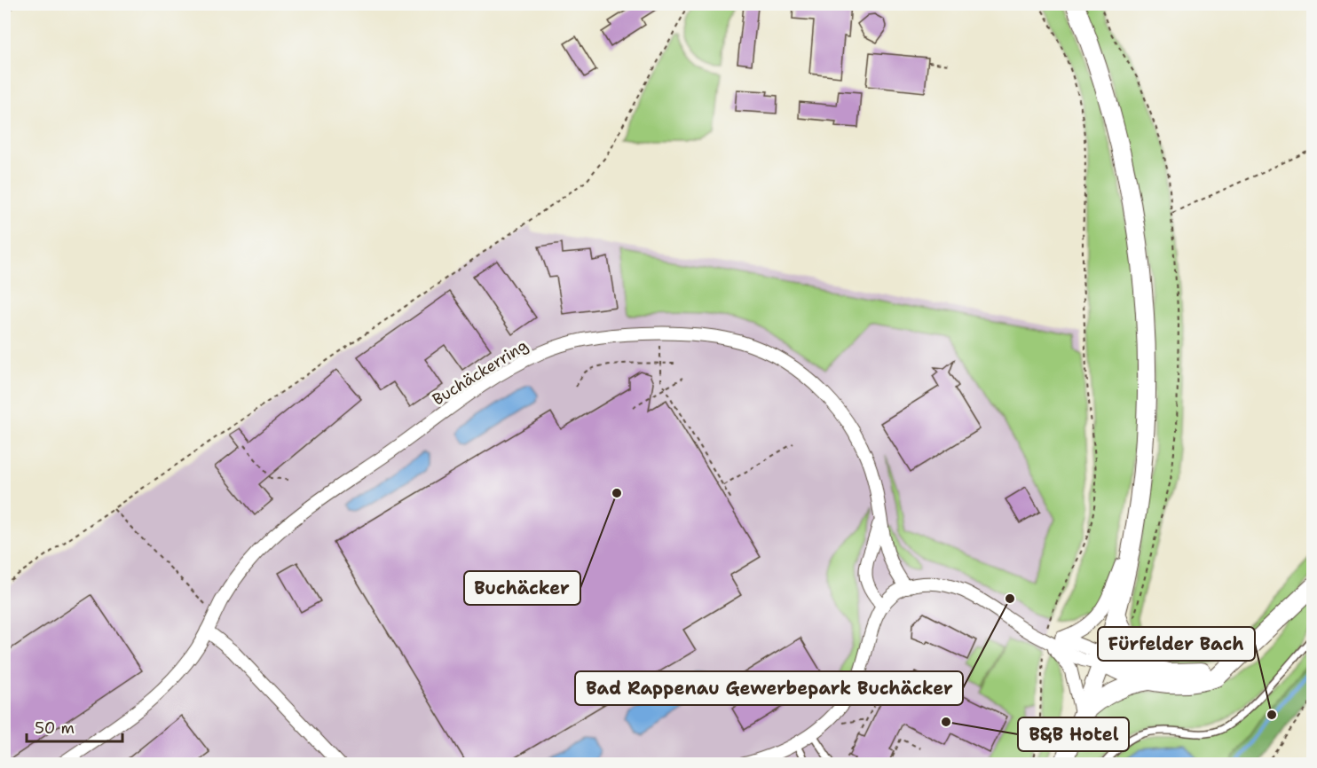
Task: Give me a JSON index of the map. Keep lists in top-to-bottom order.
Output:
{
  "streets": {
    "street": ["Buchäckerring"]
  },
  "places": [
    "Buchäcker",
    "Bad Rappenau Gewerbepark Buchäcker",
    "Fürfelder Bach",
    "B&B Hotel"
  ],
  "scale_bar": "50 m"
}
